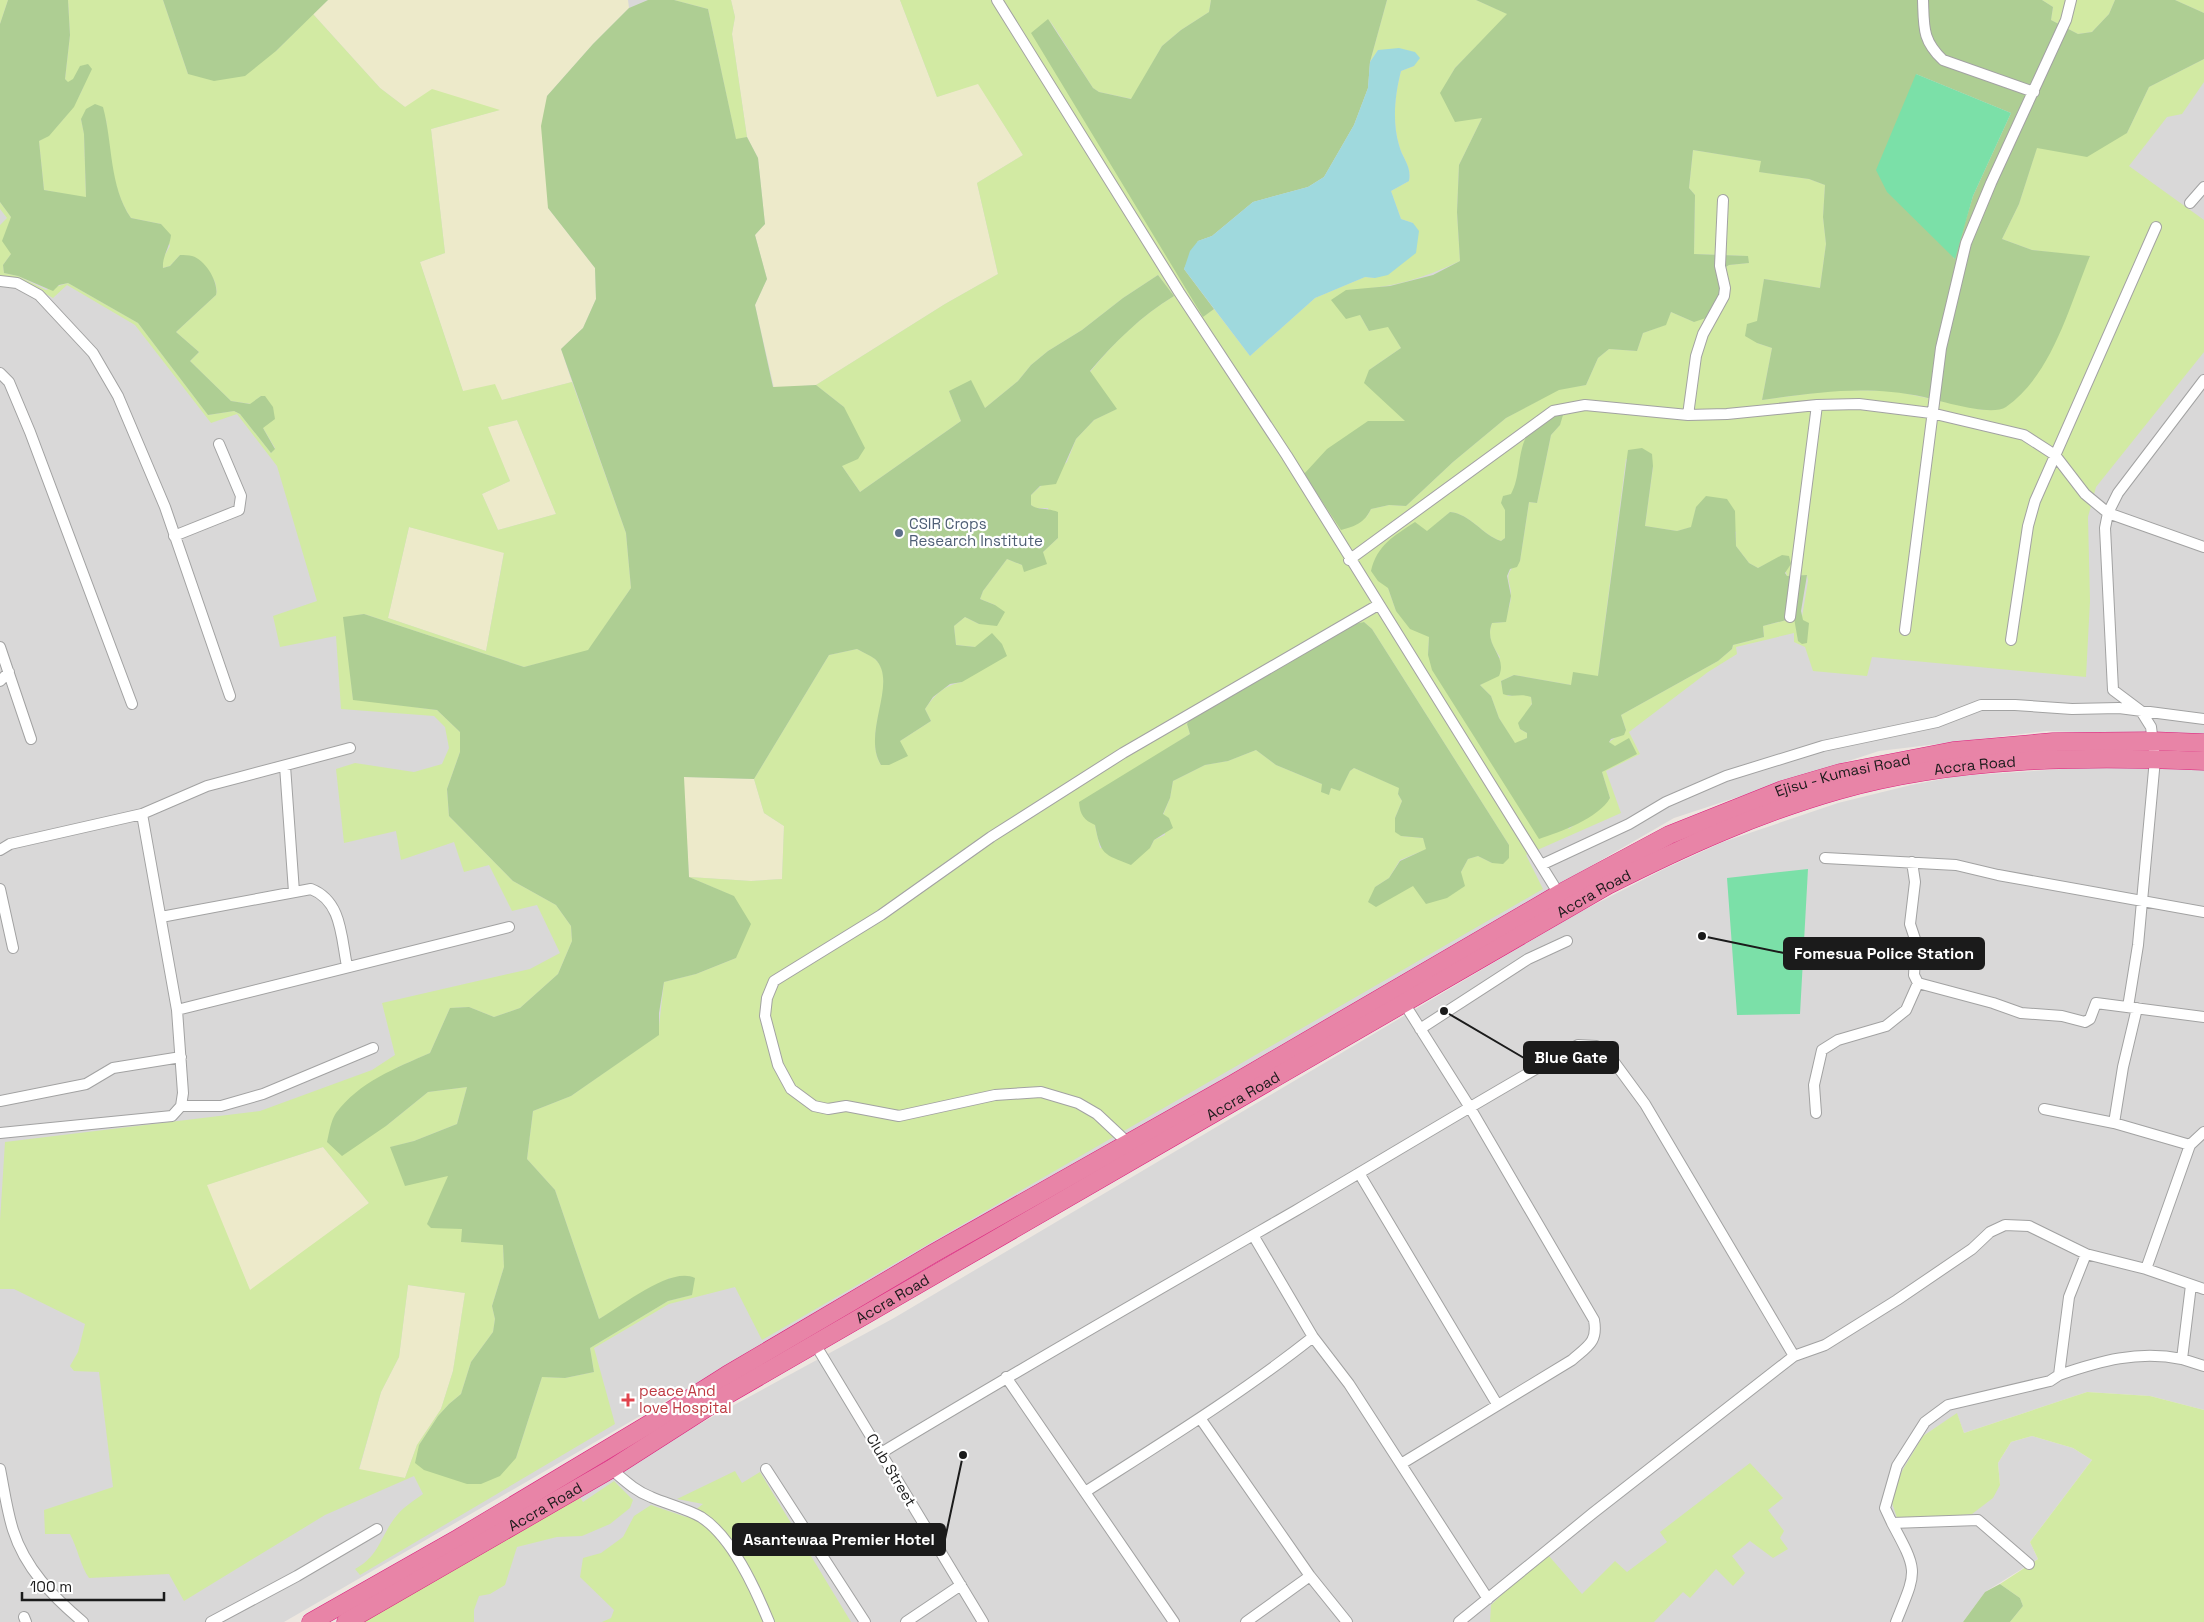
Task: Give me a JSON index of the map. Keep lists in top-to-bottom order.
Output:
{
  "streets": {
    "highway": ["Accra Road", "Ejisu - Kumasi Road"],
    "street": ["Club Street"]
  },
  "crossings": [
    ["Accra Road", "Ejisu - Kumasi Road"],
    ["Accra Road", "Club Street"]
  ],
  "places": {
    "other": [
      "CSIR Crops Research Institute",
      "Fomesua Police Station",
      "Blue Gate",
      "Asantewaa Premier Hotel"
    ],
    "health": ["peace And love Hospital"]
  },
  "scale_bar": "100 m"
}
